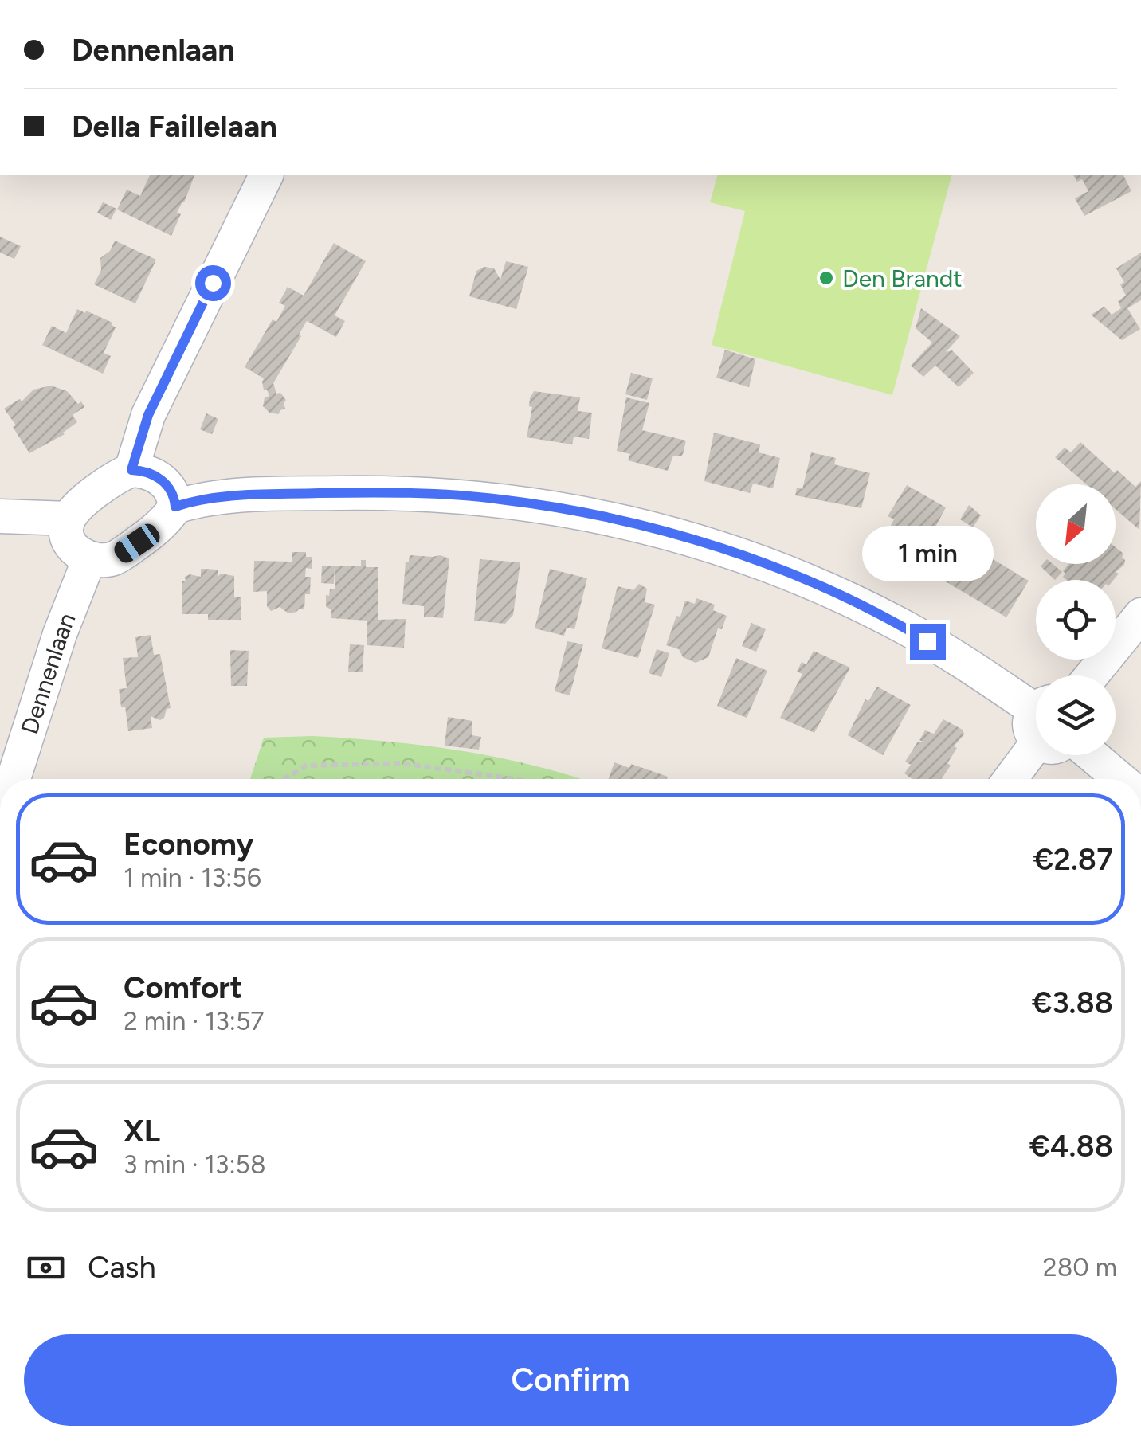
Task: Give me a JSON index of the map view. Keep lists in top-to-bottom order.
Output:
{
  "streets": {
    "street": ["Dennenlaan"]
  },
  "places": ["Den Brandt"],
  "north": "bottom left",
  "page": {
    "banner": ["Dennenlaan", "Della Faillelaan"],
    "bubble": "1 min",
    "list": [
      {
        "name": "Economy",
        "note": "1 min · 13:56",
        "value": "€2.87"
      },
      {
        "name": "Comfort",
        "note": "2 min · 13:57",
        "value": "€3.88"
      },
      {
        "name": "XL",
        "note": "3 min · 13:58",
        "value": "€4.88"
      }
    ],
    "pay": ["Cash", "280 m"],
    "buttons": "Confirm"
  }
}
